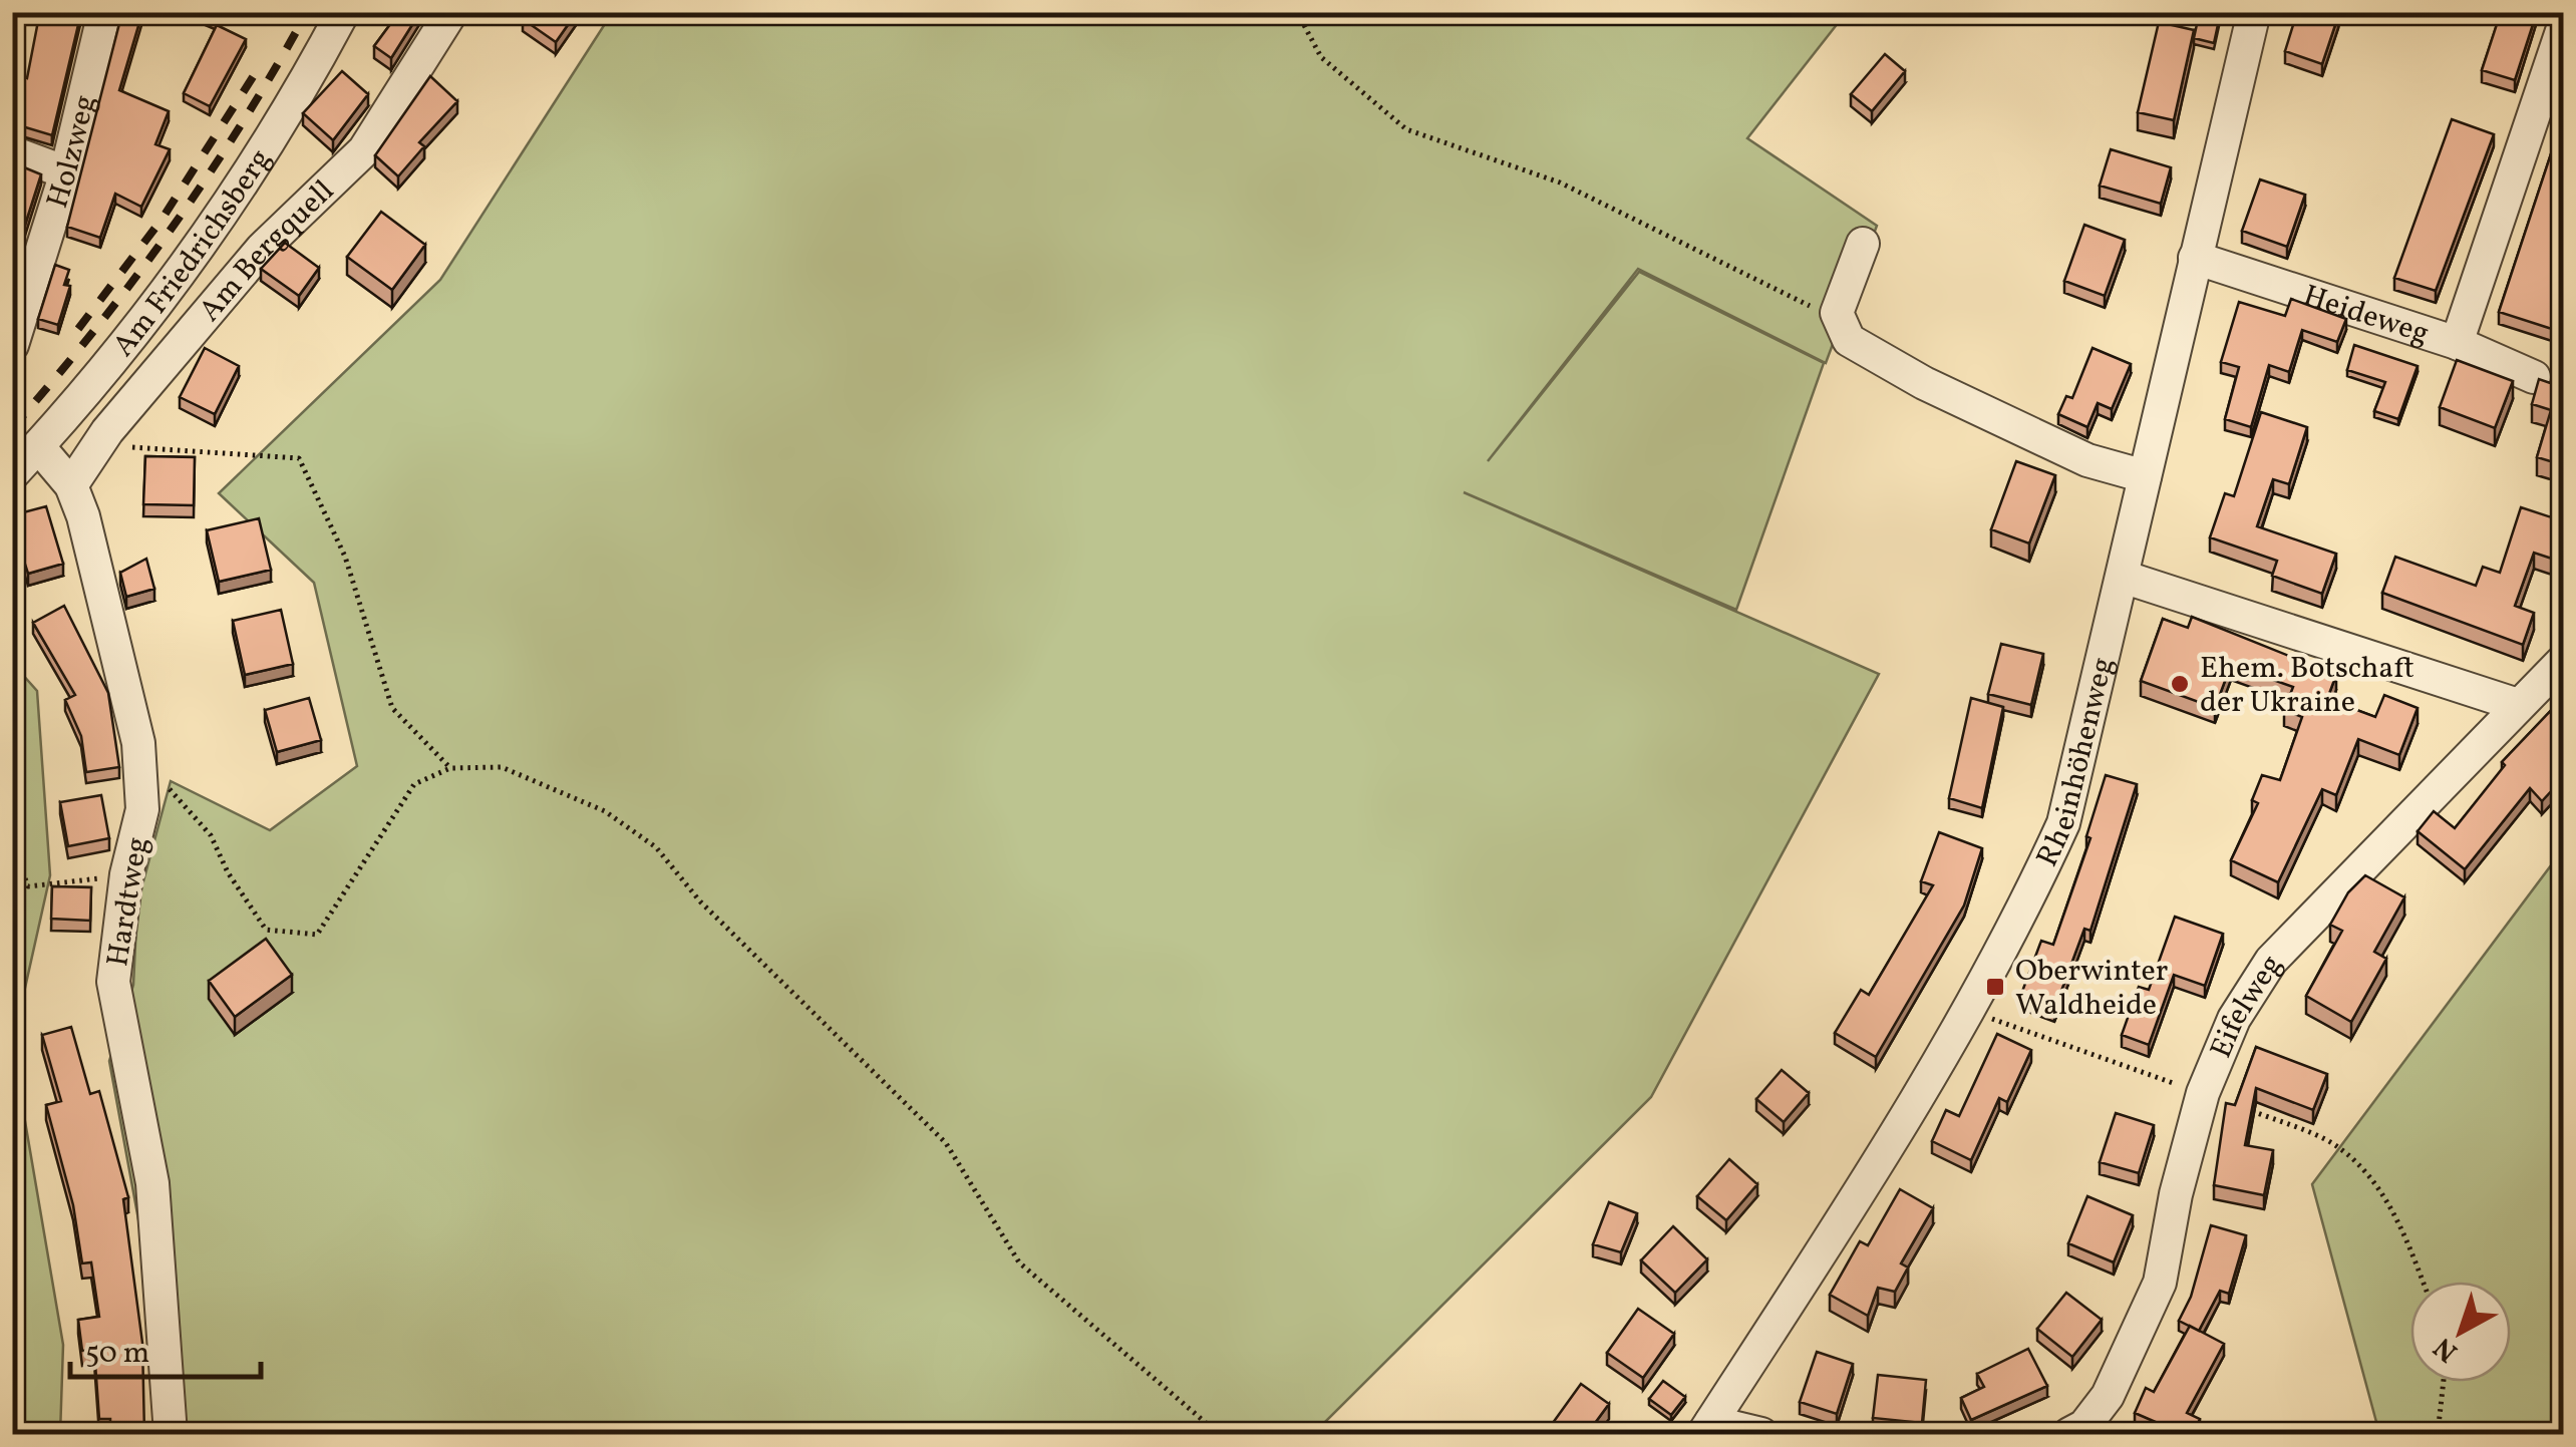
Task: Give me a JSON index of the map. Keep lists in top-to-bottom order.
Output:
{
  "streets": {
    "street": [
      "Holzweg",
      "Am Friedrichsberg",
      "Am Bergquell",
      "Heideweg",
      "Rheinhöhenweg",
      "Hardtweg",
      "Eifelweg"
    ]
  },
  "crossings": [
    ["Am Friedrichsberg", "Hardtweg"],
    ["Am Bergquell", "Hardtweg"],
    ["Heideweg", "Rheinhöhenweg"]
  ],
  "places": {
    "other": ["Ehem. Botschaft der Ukraine"],
    "transit": ["Oberwinter Waldheide"]
  },
  "scale_bar": "50 m",
  "north": "bottom left"
}
